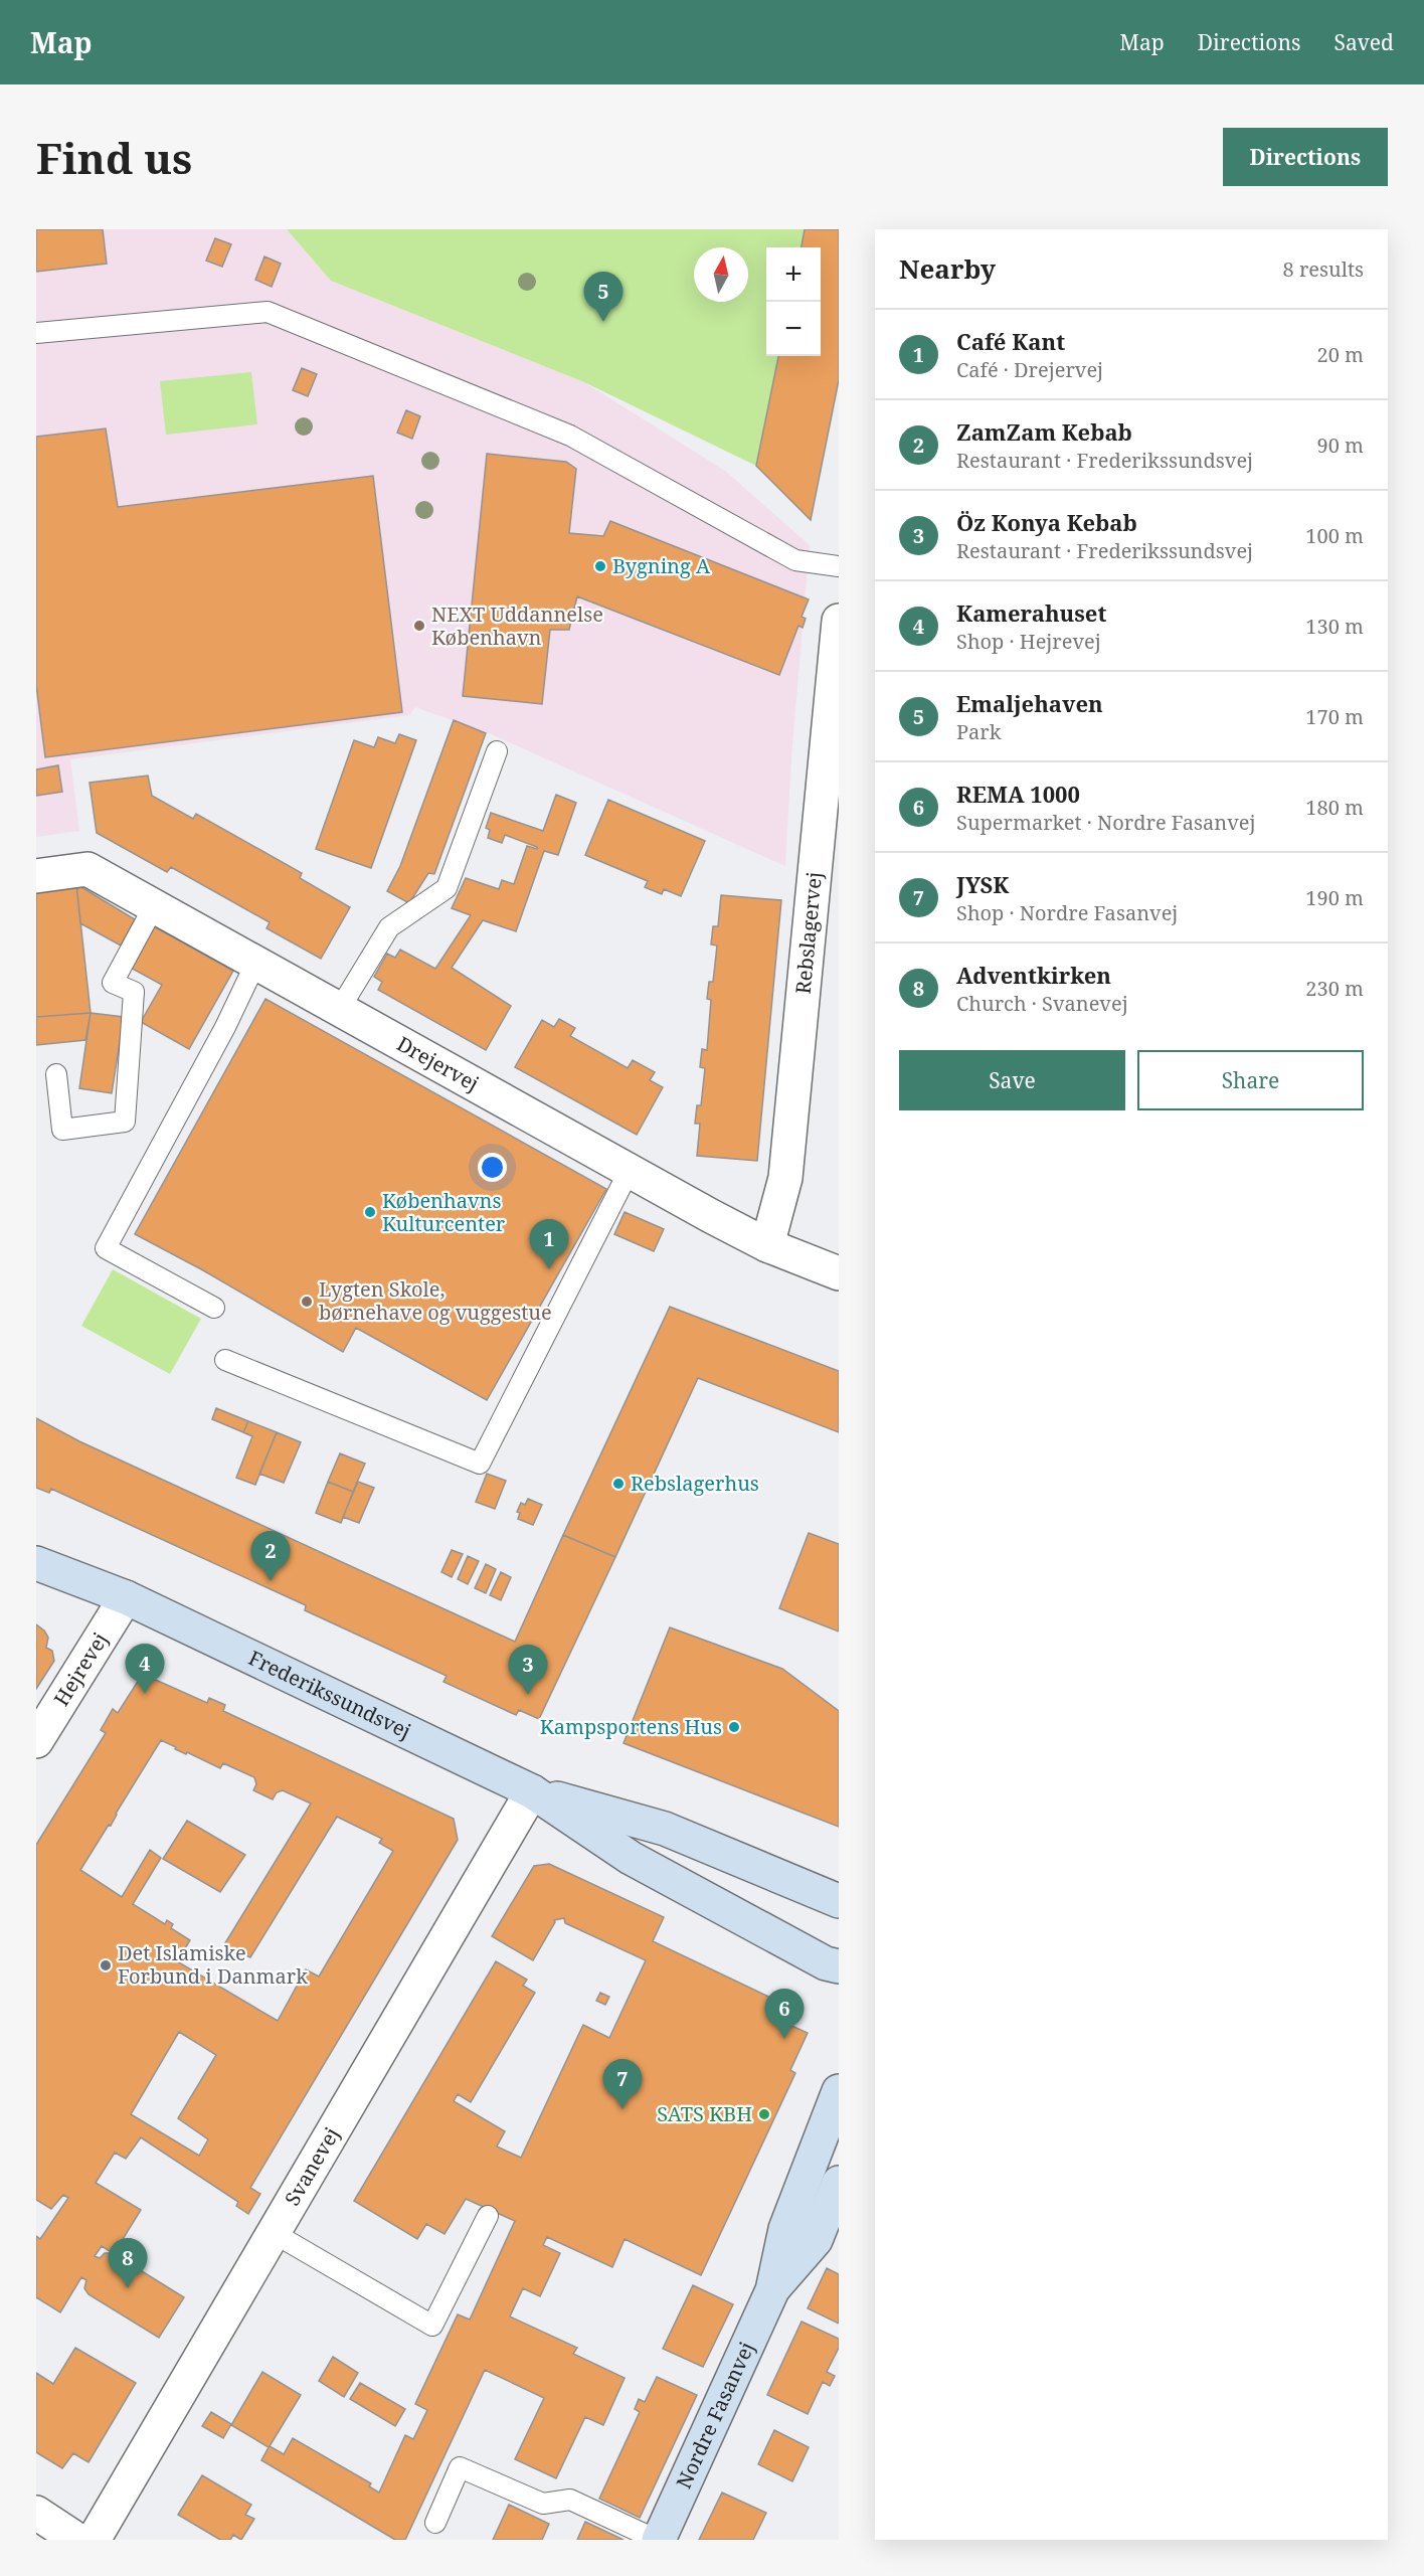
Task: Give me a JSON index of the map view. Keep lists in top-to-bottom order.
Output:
{
  "streets": {
    "street": [
      "Rebslagervej",
      "Drejervej",
      "Hejrevej",
      "Frederikssundsvej",
      "Svanevej",
      "Nordre Fasanvej"
    ]
  },
  "crossings": [
    ["Rebslagervej", "Drejervej"],
    ["Hejrevej", "Frederikssundsvej"],
    ["Frederikssundsvej", "Svanevej"]
  ],
  "places": [
    "Bygning A",
    "NEXT Uddannelse København",
    "Københavns Kulturcenter",
    "Lygten Skole, børnehave og vuggestue",
    "Rebslagerhus",
    "Kampsportens Hus",
    "Det Islamiske Forbund i Danmark",
    "SATS KBH"
  ],
  "north": "top",
  "page": {
    "header": "Map",
    "nav": ["Map", "Directions", "Saved"],
    "buttons": [
      "Directions",
      ["Save", "Share"]
    ],
    "title": "Find us",
    "heading": ["Nearby", "8 results"],
    "map_buttons": ["+", "−"],
    "pins": [
      "5",
      "1",
      "2",
      "4",
      "3",
      "6",
      "7",
      "8"
    ],
    "list": [
      {
        "mark": "1",
        "name": "Café Kant",
        "note": "Café · Drejervej",
        "value": "20 m"
      },
      {
        "mark": "2",
        "name": "ZamZam Kebab",
        "note": "Restaurant · Frederikssundsvej",
        "value": "90 m"
      },
      {
        "mark": "3",
        "name": "Öz Konya Kebab",
        "note": "Restaurant · Frederikssundsvej",
        "value": "100 m"
      },
      {
        "mark": "4",
        "name": "Kamerahuset",
        "note": "Shop · Hejrevej",
        "value": "130 m"
      },
      {
        "mark": "5",
        "name": "Emaljehaven",
        "note": "Park",
        "value": "170 m"
      },
      {
        "mark": "6",
        "name": "REMA 1000",
        "note": "Supermarket · Nordre Fasanvej",
        "value": "180 m"
      },
      {
        "mark": "7",
        "name": "JYSK",
        "note": "Shop · Nordre Fasanvej",
        "value": "190 m"
      },
      {
        "mark": "8",
        "name": "Adventkirken",
        "note": "Church · Svanevej",
        "value": "230 m"
      }
    ]
  }
}
